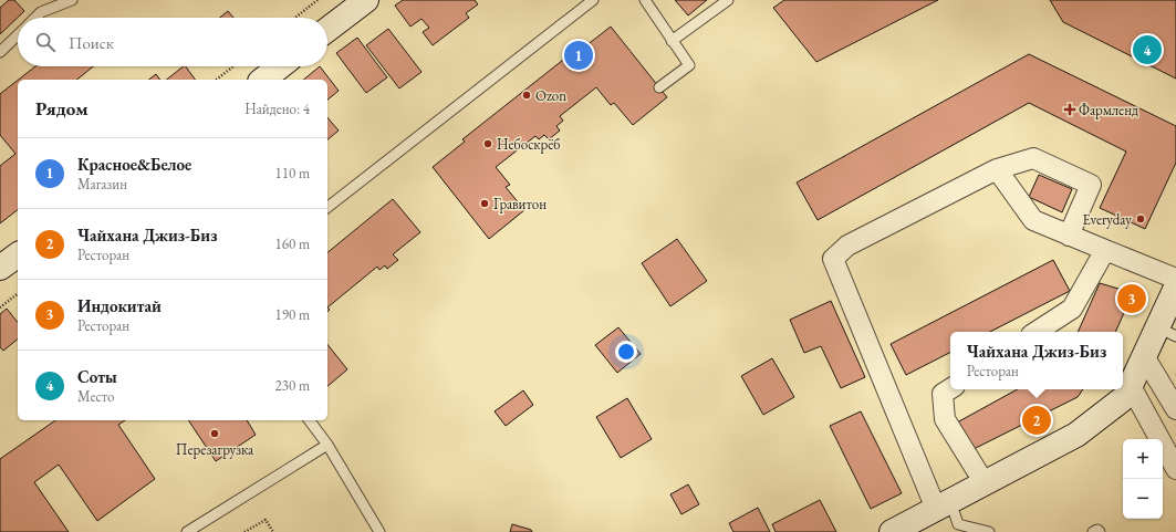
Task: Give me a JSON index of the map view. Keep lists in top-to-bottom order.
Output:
{
  "places": {
    "other": [
      "Ozon",
      "Небоскрёб",
      "Гравитон",
      "Everyday",
      "Перезагрузка"
    ],
    "health": ["Фармленд"]
  },
  "page": {
    "search": "Поиск",
    "pins": [
      "4",
      "1",
      "3",
      "2"
    ],
    "heading": ["Рядом", "Найдено: 4"],
    "list": [
      {
        "mark": "1",
        "name": "Красное&Белое",
        "note": "Магазин",
        "value": "110 m"
      },
      {
        "mark": "2",
        "name": "Чайхана Джиз-Биз",
        "note": "Ресторан",
        "value": "160 m"
      },
      {
        "mark": "3",
        "name": "Индокитай",
        "note": "Ресторан",
        "value": "190 m"
      },
      {
        "mark": "4",
        "name": "Соты",
        "note": "Место",
        "value": "230 m"
      }
    ],
    "popup": ["Чайхана Джиз-Биз", "Ресторан"],
    "map_buttons": ["+", "−"]
  }
}
